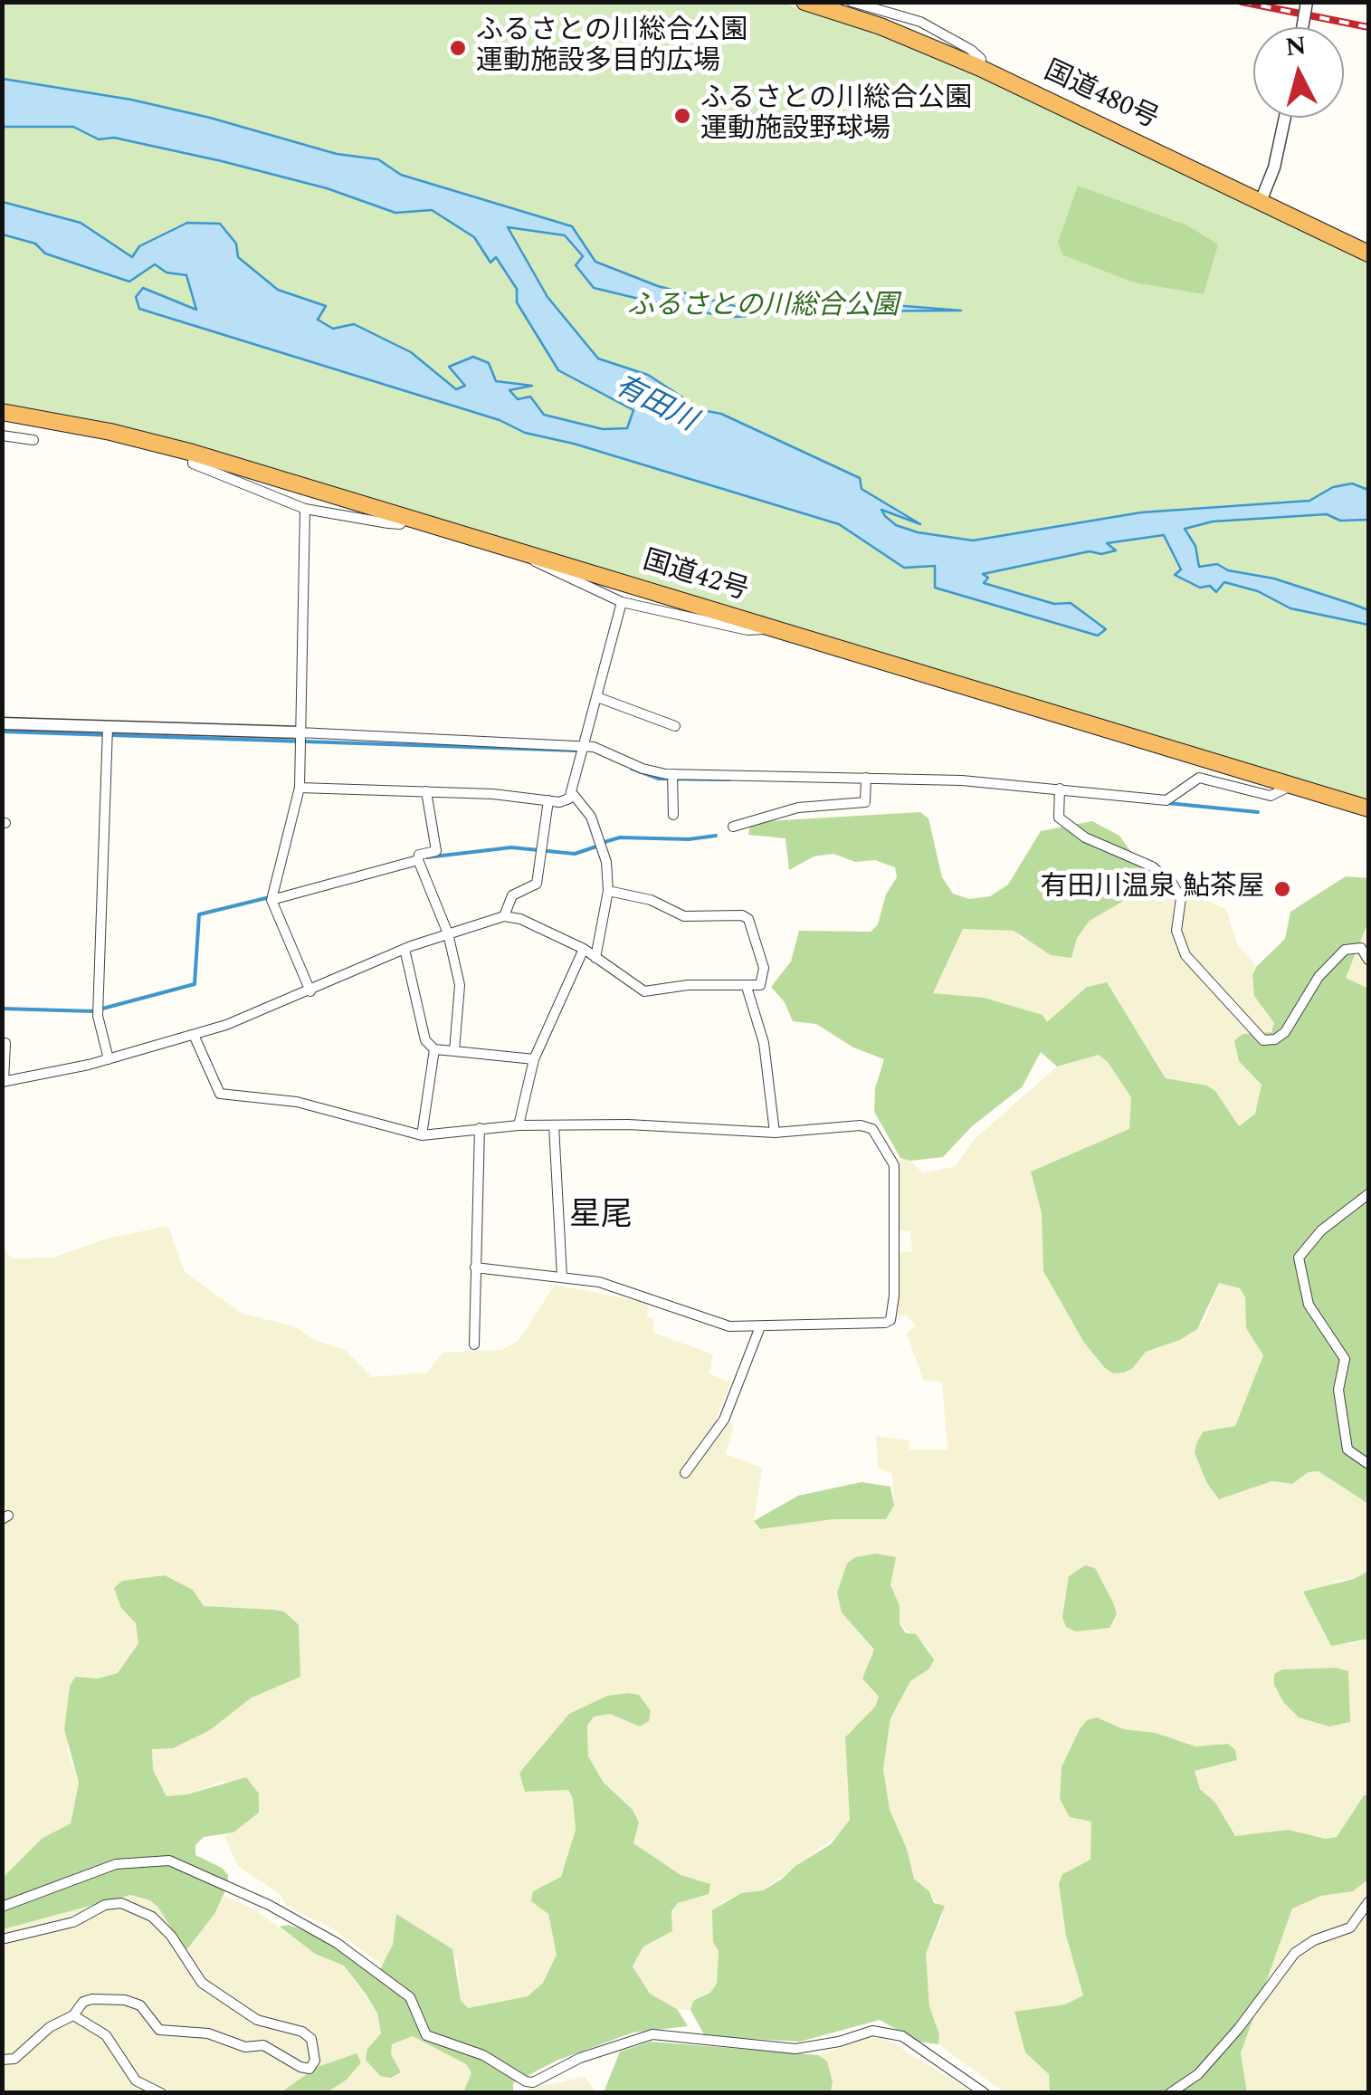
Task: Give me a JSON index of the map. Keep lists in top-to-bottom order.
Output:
{
  "streets": {
    "highway": ["国道480号", "国道42号"]
  },
  "districts": ["星尾"],
  "water": ["有田川"],
  "parks": ["ふるさとの川総合公園"],
  "places": ["ふるさとの川総合公園 運動施設多目的広場", "ふるさとの川総合公園 運動施設野球場", "有田川温泉 鮎茶屋"],
  "north": "top"
}
